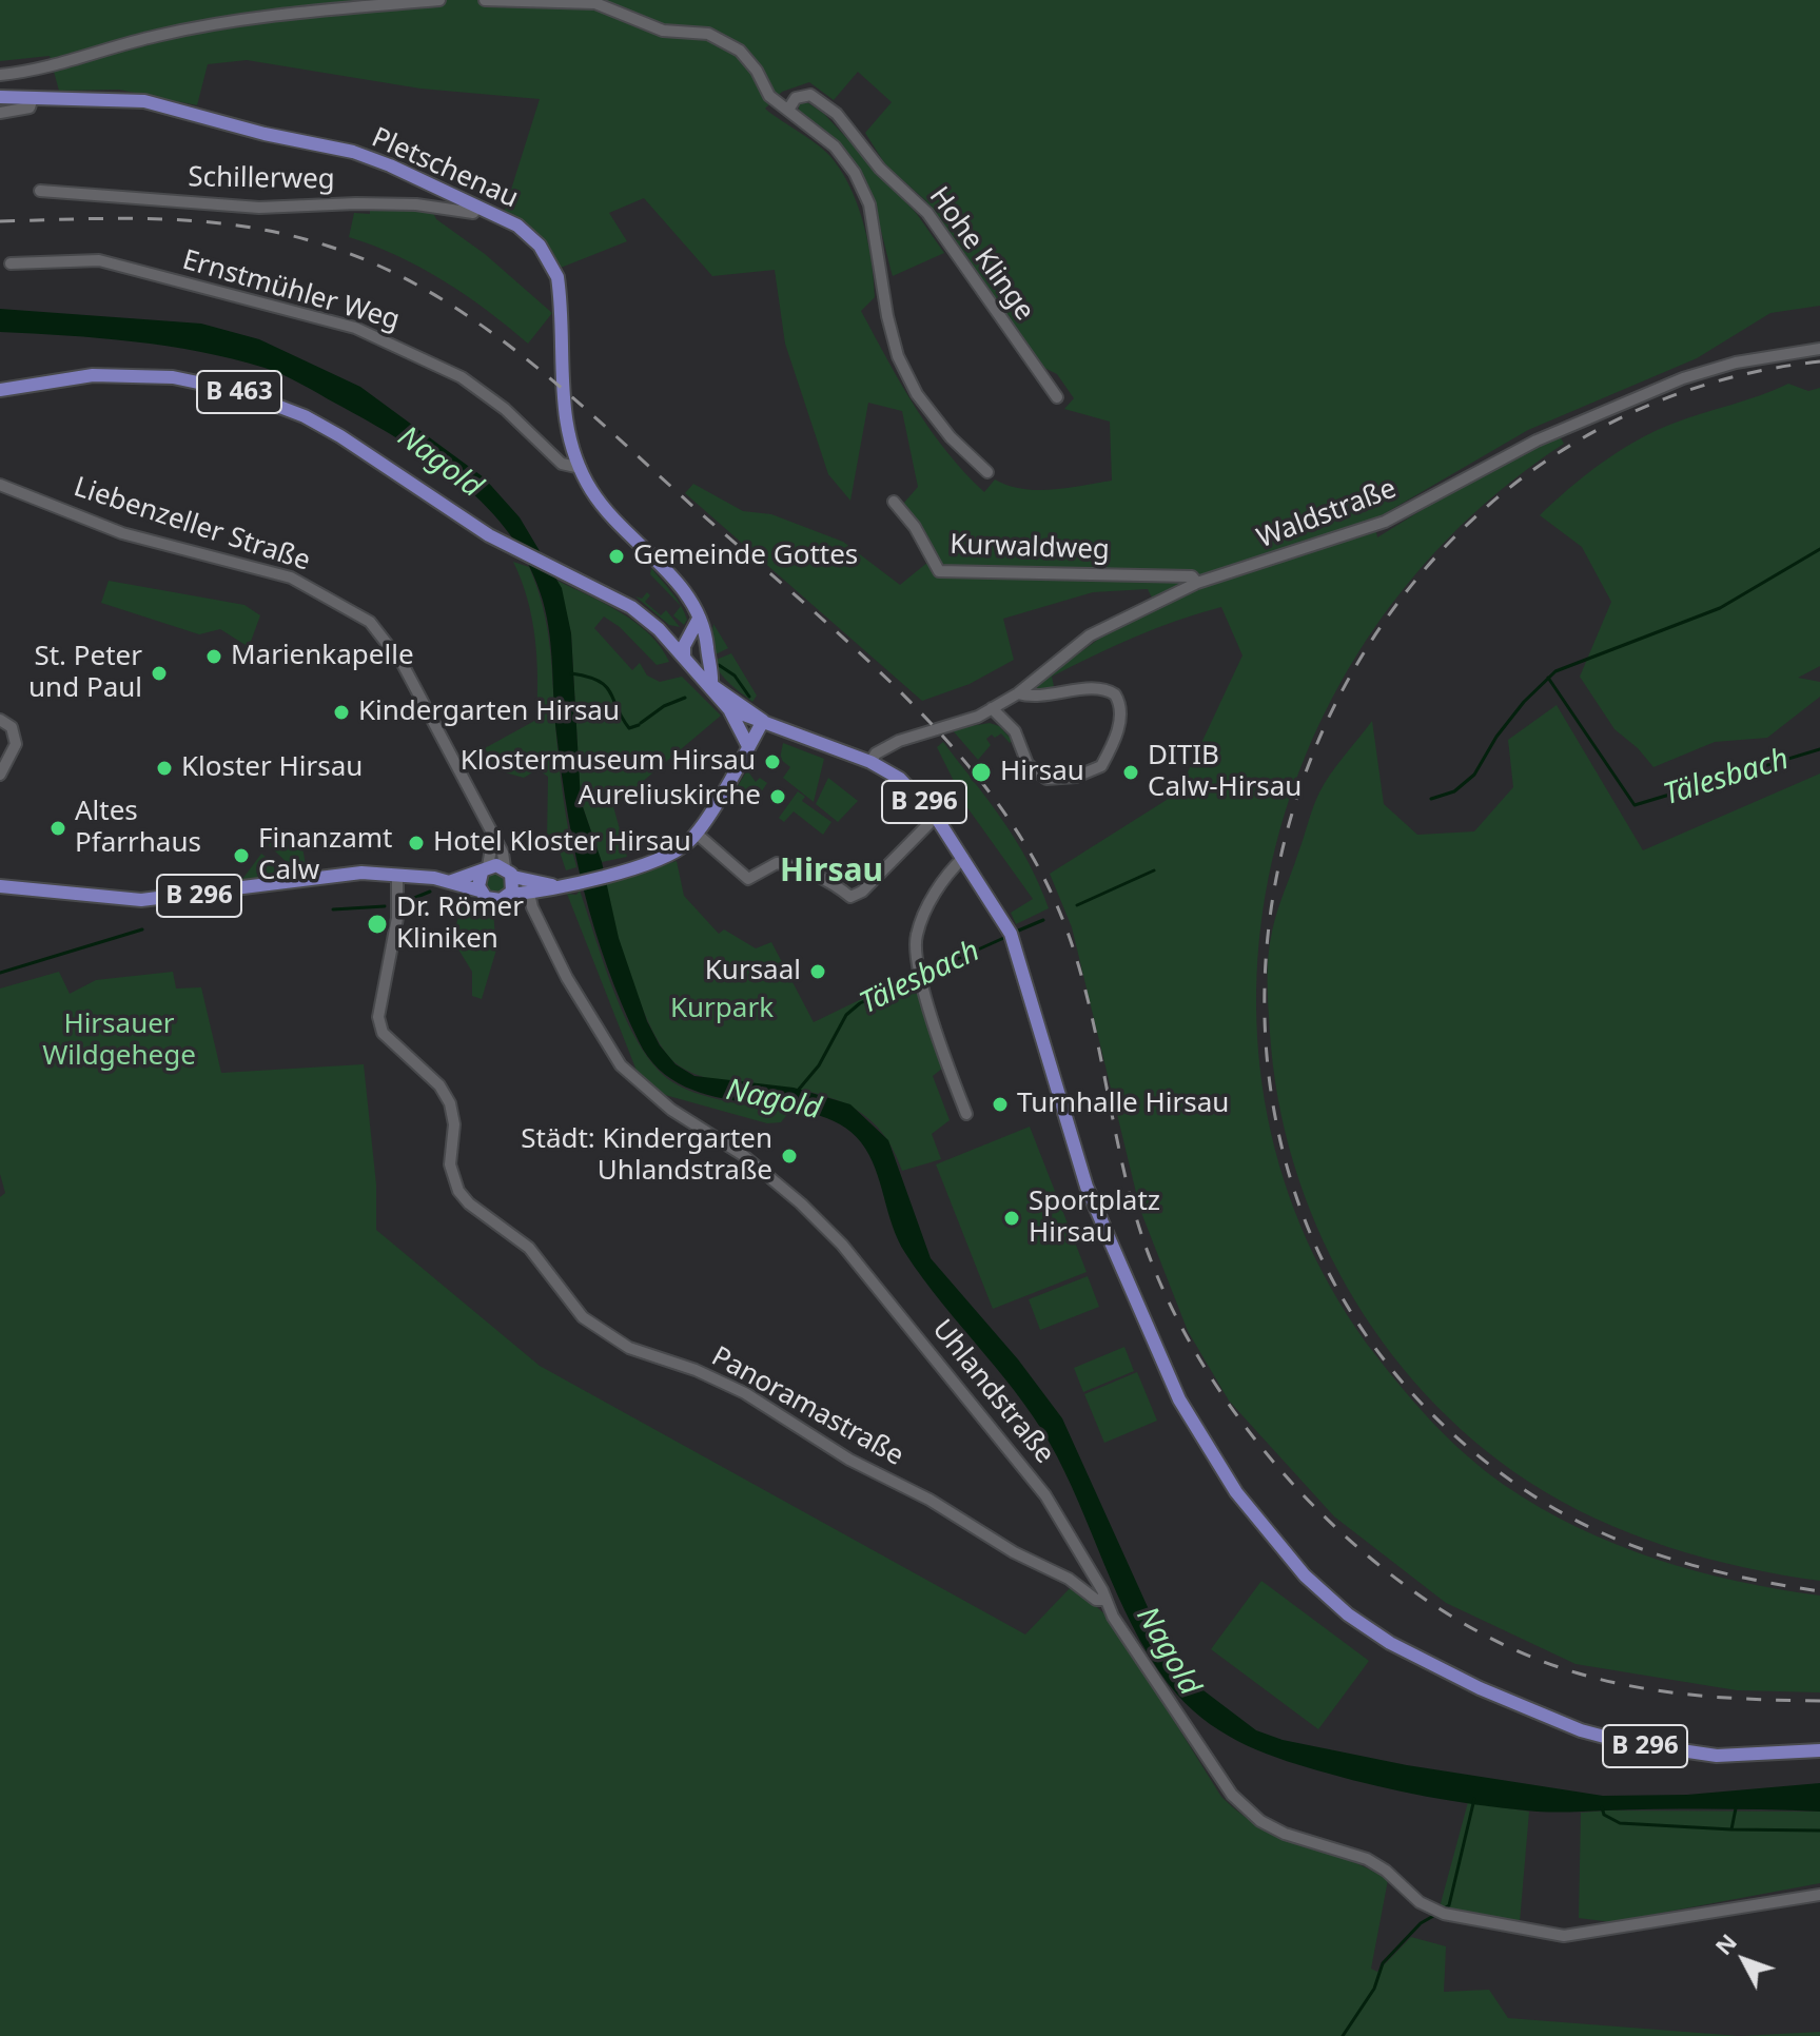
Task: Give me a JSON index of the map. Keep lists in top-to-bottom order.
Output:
{
  "streets": {
    "main road": [
      "Pletschenau",
      "Ernstmühler Weg",
      "B 463",
      "B 296"
    ],
    "street": [
      "Schillerweg",
      "Hohe Klinge",
      "Waldstraße",
      "Liebenzeller Straße",
      "Kurwaldweg",
      "Uhlandstraße",
      "Panoramastraße"
    ]
  },
  "crossings": [
    ["Pletschenau", "Schillerweg"],
    ["Pletschenau", "Ernstmühler Weg"],
    ["Ernstmühler Weg", "B 463"],
    ["B 463", "B 296"],
    ["Waldstraße", "Kurwaldweg"],
    ["Waldstraße", "B 296"],
    ["Liebenzeller Straße", "B 296"],
    ["B 296", "Uhlandstraße"],
    ["B 296", "Panoramastraße"],
    ["Uhlandstraße", "Panoramastraße"]
  ],
  "districts": ["Hirsau"],
  "water": ["Nagold", "Tälesbach"],
  "parks": ["Kurpark", "Hirsauer Wildgehege"],
  "places": [
    "Gemeinde Gottes",
    "Marienkapelle",
    "St. Peter und Paul",
    "Kindergarten Hirsau",
    "Klostermuseum Hirsau",
    "Kloster Hirsau",
    "Hirsau",
    "DITIB Calw-Hirsau",
    "Aureliuskirche",
    "Altes Pfarrhaus",
    "Hotel Kloster Hirsau",
    "Finanzamt Calw",
    "Dr. Römer Kliniken",
    "Kursaal",
    "Turnhalle Hirsau",
    "Städt: Kindergarten Uhlandstraße",
    "Sportplatz Hirsau"
  ],
  "north": "top left"
}
